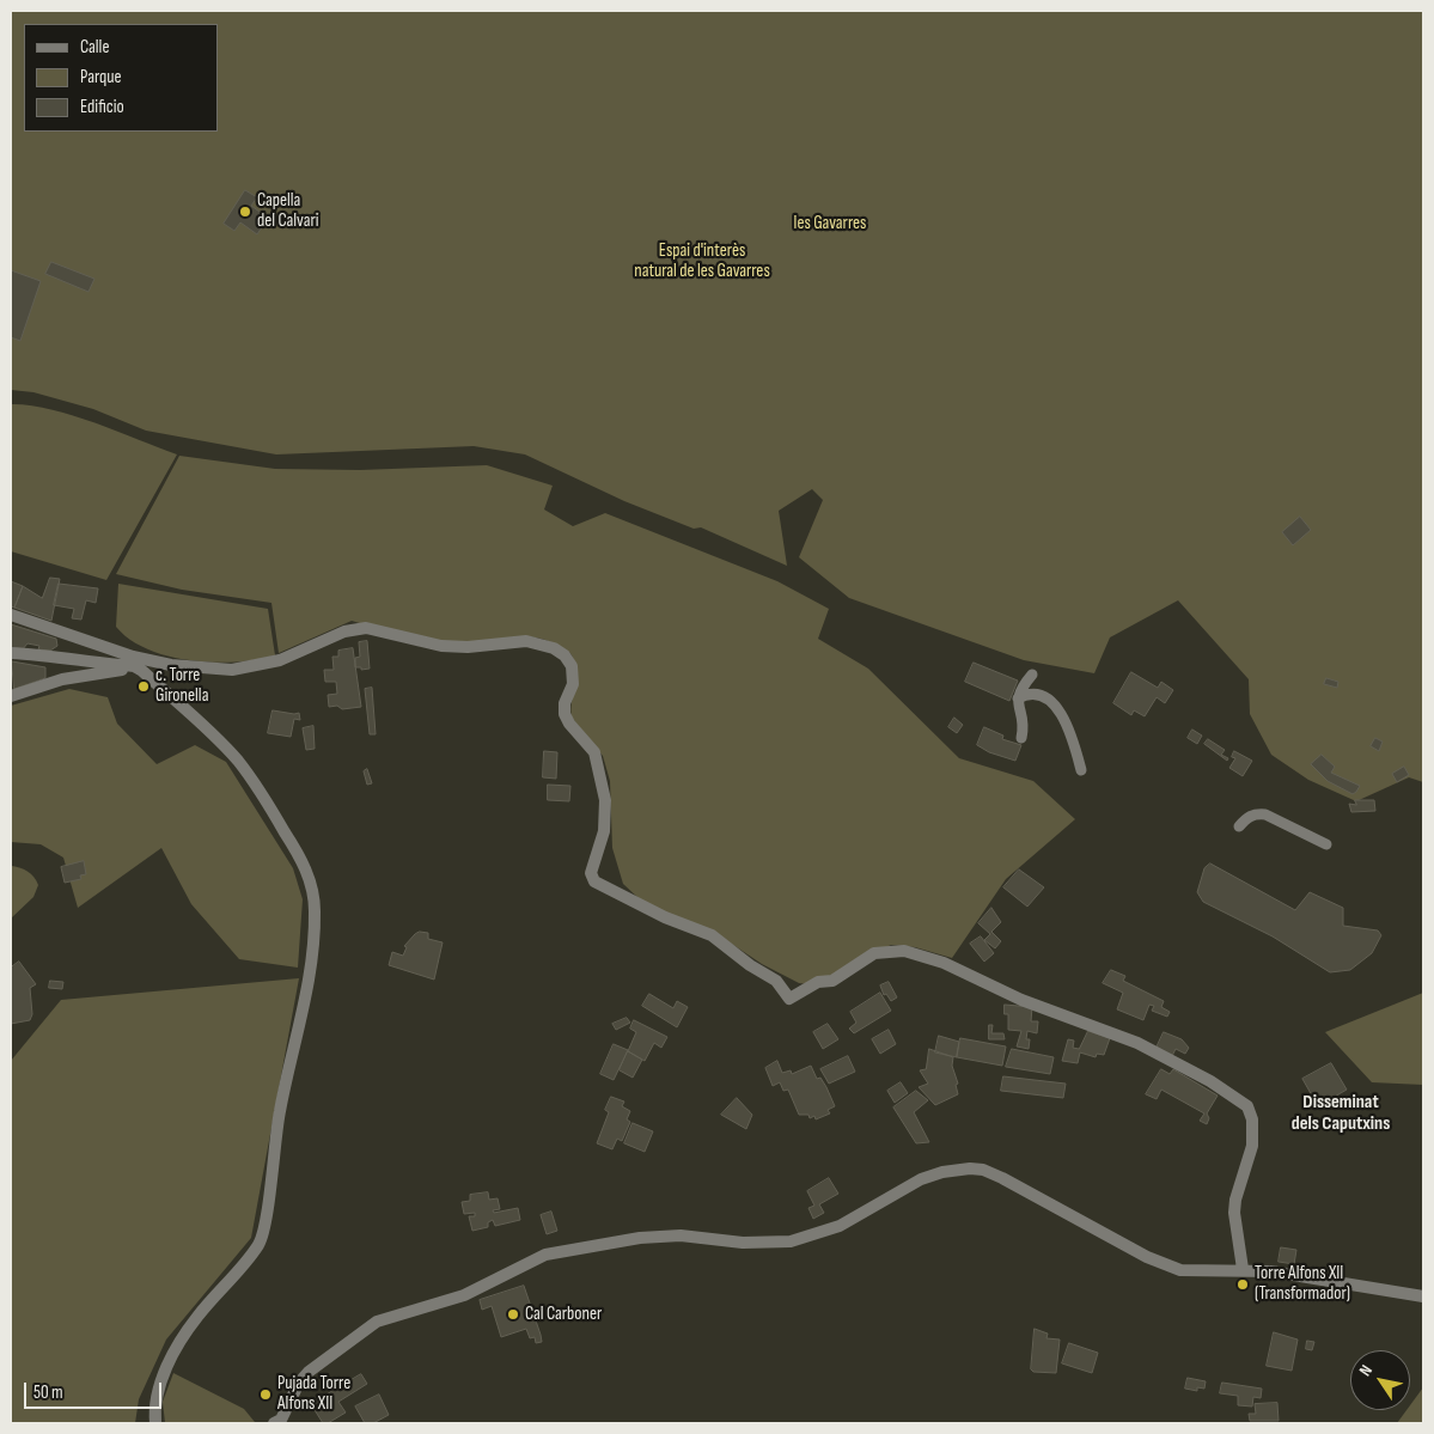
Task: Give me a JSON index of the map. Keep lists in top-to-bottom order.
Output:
{
  "districts": ["Disseminat dels Caputxins"],
  "parks": ["les Gavarres", "Espai d'interès natural de les Gavarres"],
  "places": [
    "Capella del Calvari",
    "c. Torre Gironella",
    "Torre Alfons XII (Transformador)",
    "Cal Carboner",
    "Pujada Torre Alfons XII"
  ],
  "legend": ["Calle", "Parque", "Edificio"],
  "scale_bar": "50 m",
  "north": "top left"
}
